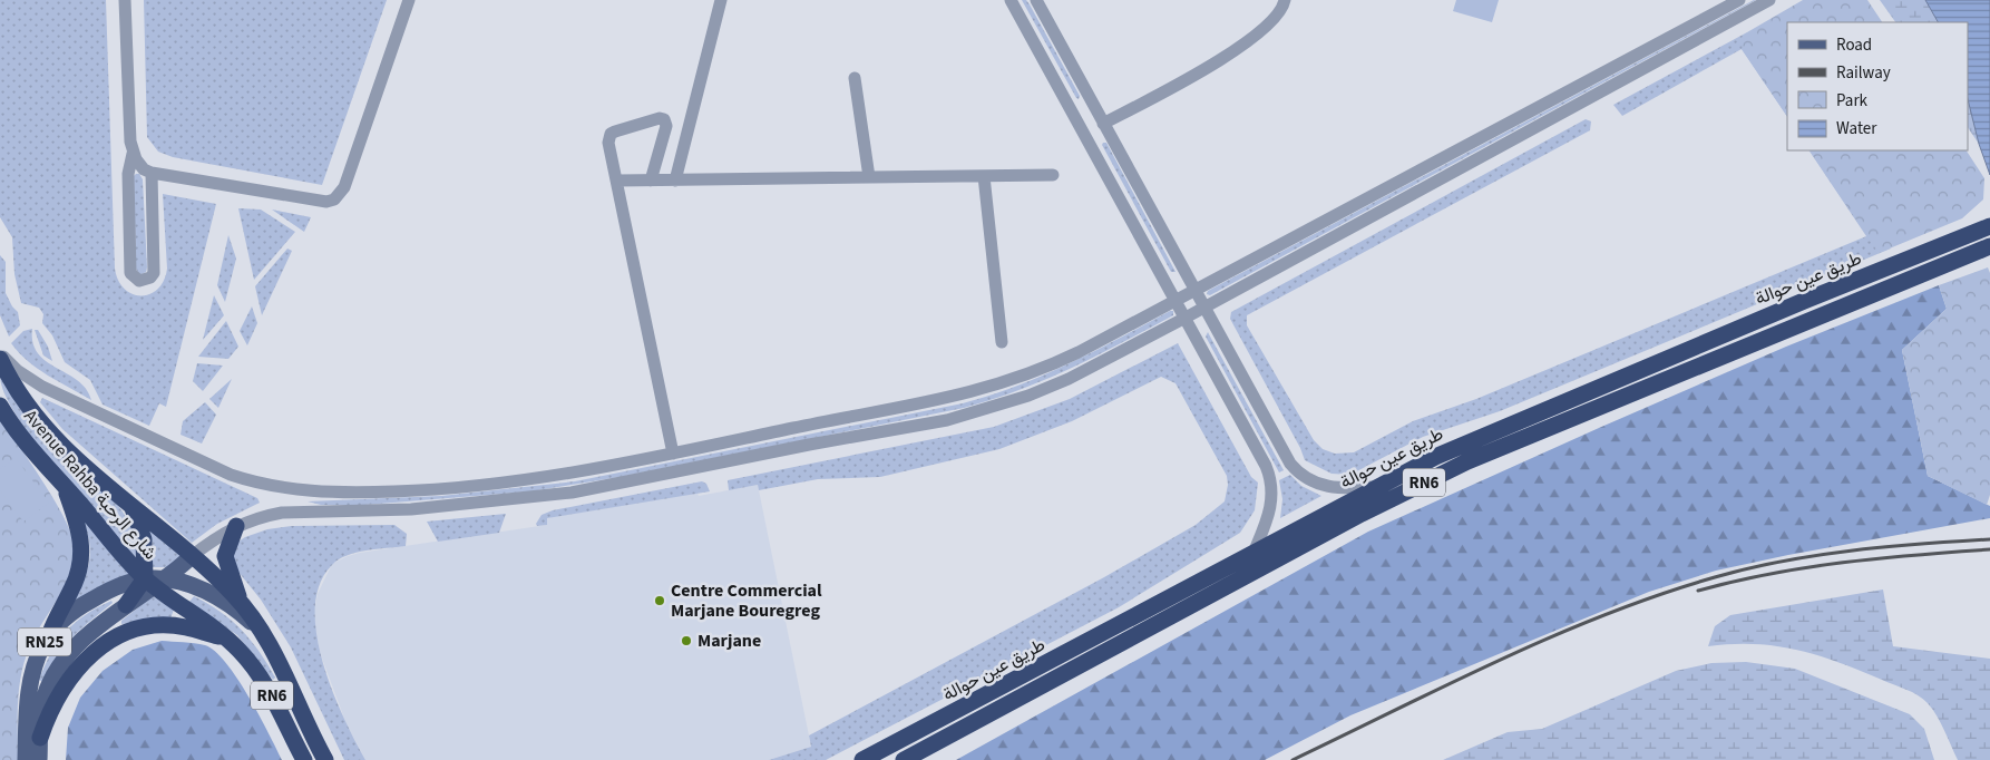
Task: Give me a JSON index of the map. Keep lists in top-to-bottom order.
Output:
{
  "streets": {
    "highway": [
      "طريق عين حوالة",
      "RN6",
      "Avenue Rahba شارع الرحبة",
      "RN25"
    ]
  },
  "crossings": [
    ["RN6", "Avenue Rahba شارع الرحبة"],
    ["RN6", "RN25"],
    ["Avenue Rahba شارع الرحبة", "RN25"]
  ],
  "places": ["Centre Commercial Marjane Bouregreg", "Marjane"],
  "legend": [
    "Road",
    "Railway",
    "Park",
    "Water"
  ]
}
